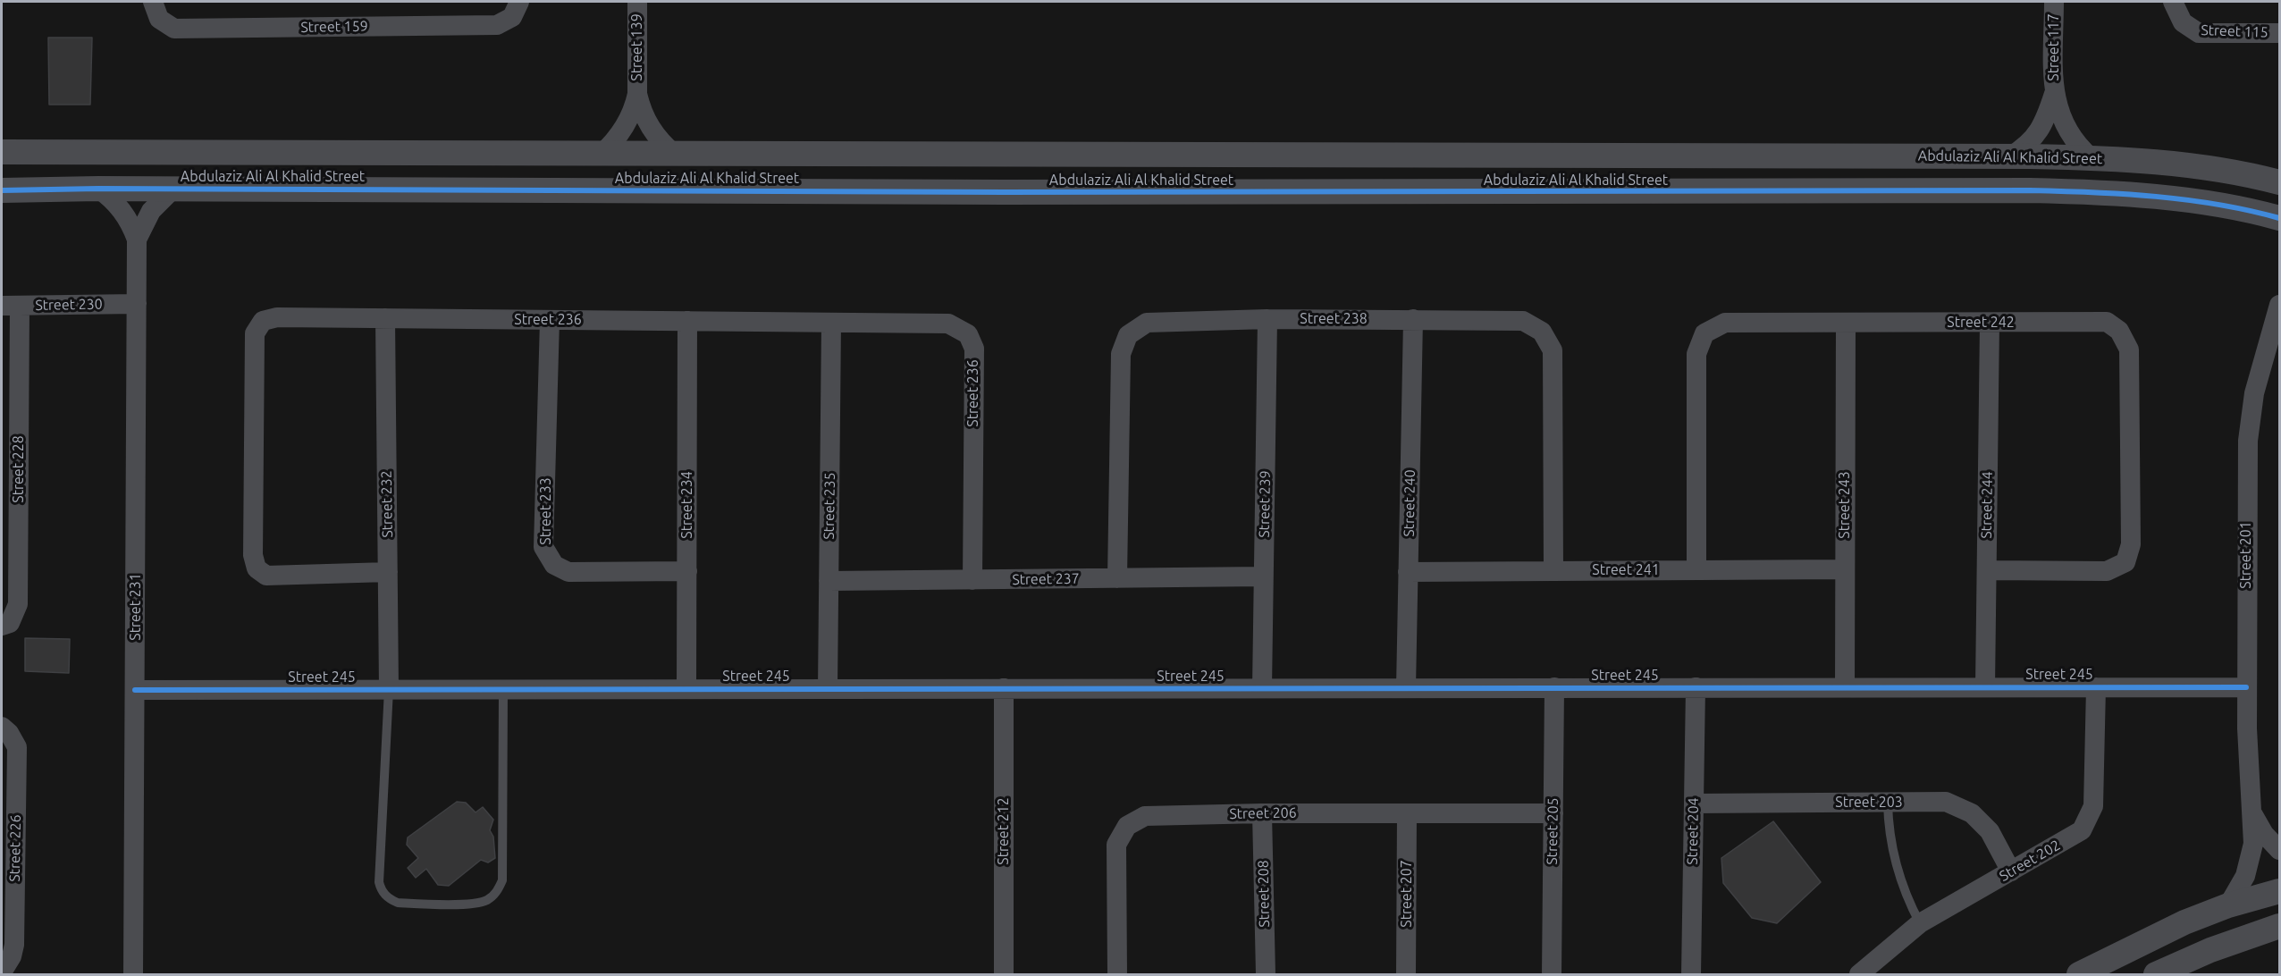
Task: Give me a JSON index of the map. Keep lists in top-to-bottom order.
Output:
{
  "streets": {
    "street": [
      "Street 159",
      "Street 115",
      "Street 139",
      "Street 117",
      "Abdulaziz Ali Al Khalid Street",
      "Street 230",
      "Street 238",
      "Street 236",
      "Street 242",
      "Street 228",
      "Street 240",
      "Street 232",
      "Street 239",
      "Street 234",
      "Street 243",
      "Street 244",
      "Street 235",
      "Street 233",
      "Street 201",
      "Street 241",
      "Street 237",
      "Street 231",
      "Street 245",
      "Street 203",
      "Street 206",
      "Street 212",
      "Street 205",
      "Street 204",
      "Street 226",
      "Street 202",
      "Street 208",
      "Street 207"
    ]
  },
  "crossings": [
    ["Street 139", "Abdulaziz Ali Al Khalid Street"],
    ["Street 117", "Abdulaziz Ali Al Khalid Street"],
    ["Abdulaziz Ali Al Khalid Street", "Street 231"],
    ["Street 230", "Street 228"],
    ["Street 230", "Street 231"],
    ["Street 238", "Street 240"],
    ["Street 238", "Street 239"],
    ["Street 238", "Street 241"],
    ["Street 238", "Street 237"],
    ["Street 236", "Street 232"],
    ["Street 236", "Street 234"],
    ["Street 236", "Street 235"],
    ["Street 236", "Street 233"],
    ["Street 236", "Street 237"],
    ["Street 242", "Street 243"],
    ["Street 242", "Street 244"],
    ["Street 242", "Street 241"],
    ["Street 240", "Street 241"],
    ["Street 240", "Street 245"],
    ["Street 232", "Street 245"],
    ["Street 239", "Street 237"],
    ["Street 239", "Street 245"],
    ["Street 234", "Street 233"],
    ["Street 234", "Street 245"],
    ["Street 243", "Street 241"],
    ["Street 243", "Street 245"],
    ["Street 244", "Street 245"],
    ["Street 235", "Street 237"],
    ["Street 235", "Street 245"],
    ["Street 201", "Street 245"],
    ["Street 231", "Street 245"],
    ["Street 245", "Street 212"],
    ["Street 245", "Street 205"],
    ["Street 245", "Street 204"],
    ["Street 245", "Street 202"],
    ["Street 203", "Street 204"],
    ["Street 203", "Street 202"],
    ["Street 206", "Street 205"],
    ["Street 206", "Street 208"],
    ["Street 206", "Street 207"]
  ]
}
